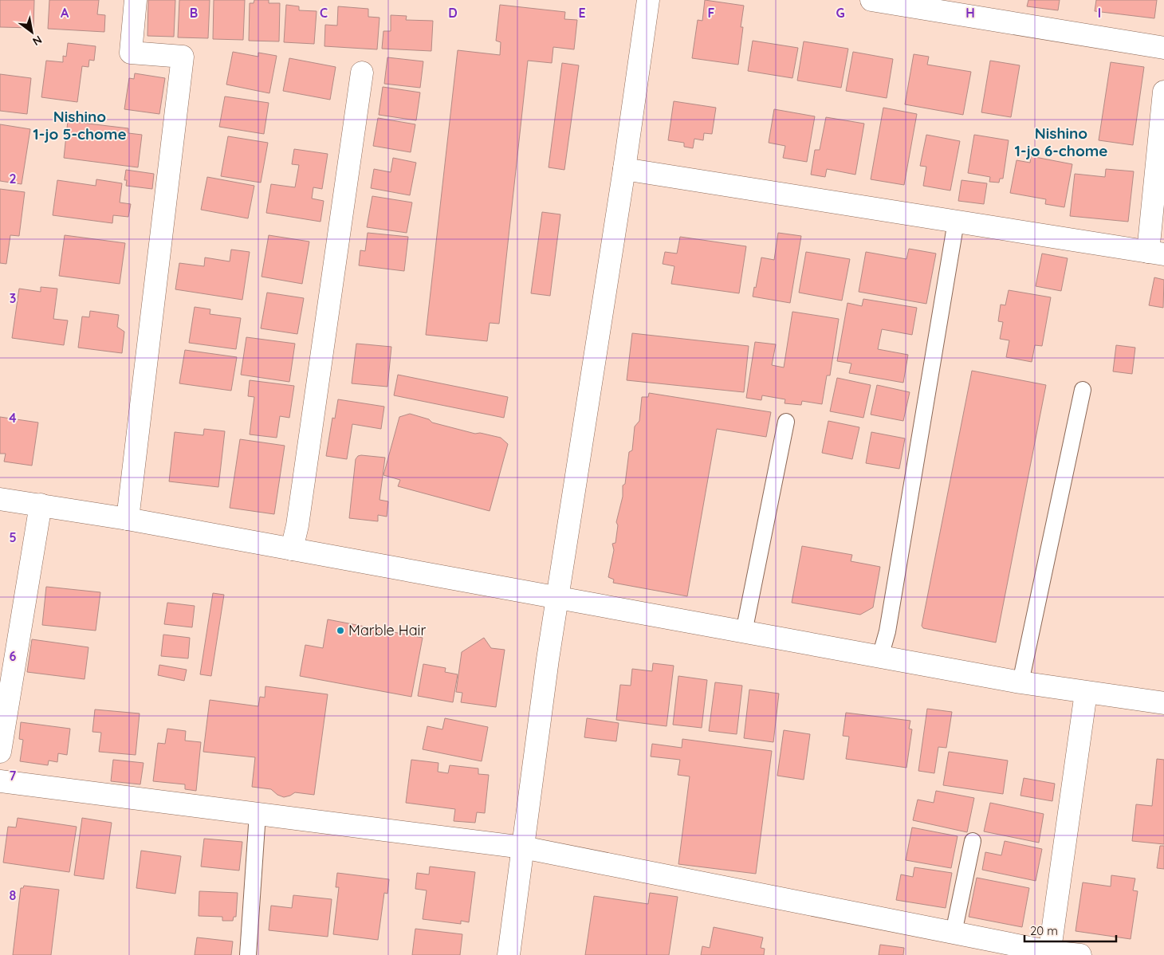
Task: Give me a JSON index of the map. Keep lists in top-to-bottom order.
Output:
{
  "districts": ["Nishino 1-jo 5-chome", "Nishino 1-jo 6-chome"],
  "places": ["Marble Hair"],
  "scale_bar": "20 m",
  "north": "bottom right",
  "grid": {
    "columns": [
      "A",
      "B",
      "C",
      "D",
      "E",
      "F",
      "G",
      "H",
      "I"
    ],
    "rows": [
      "2",
      "3",
      "4",
      "5",
      "6",
      "7",
      "8"
    ]
  }
}
